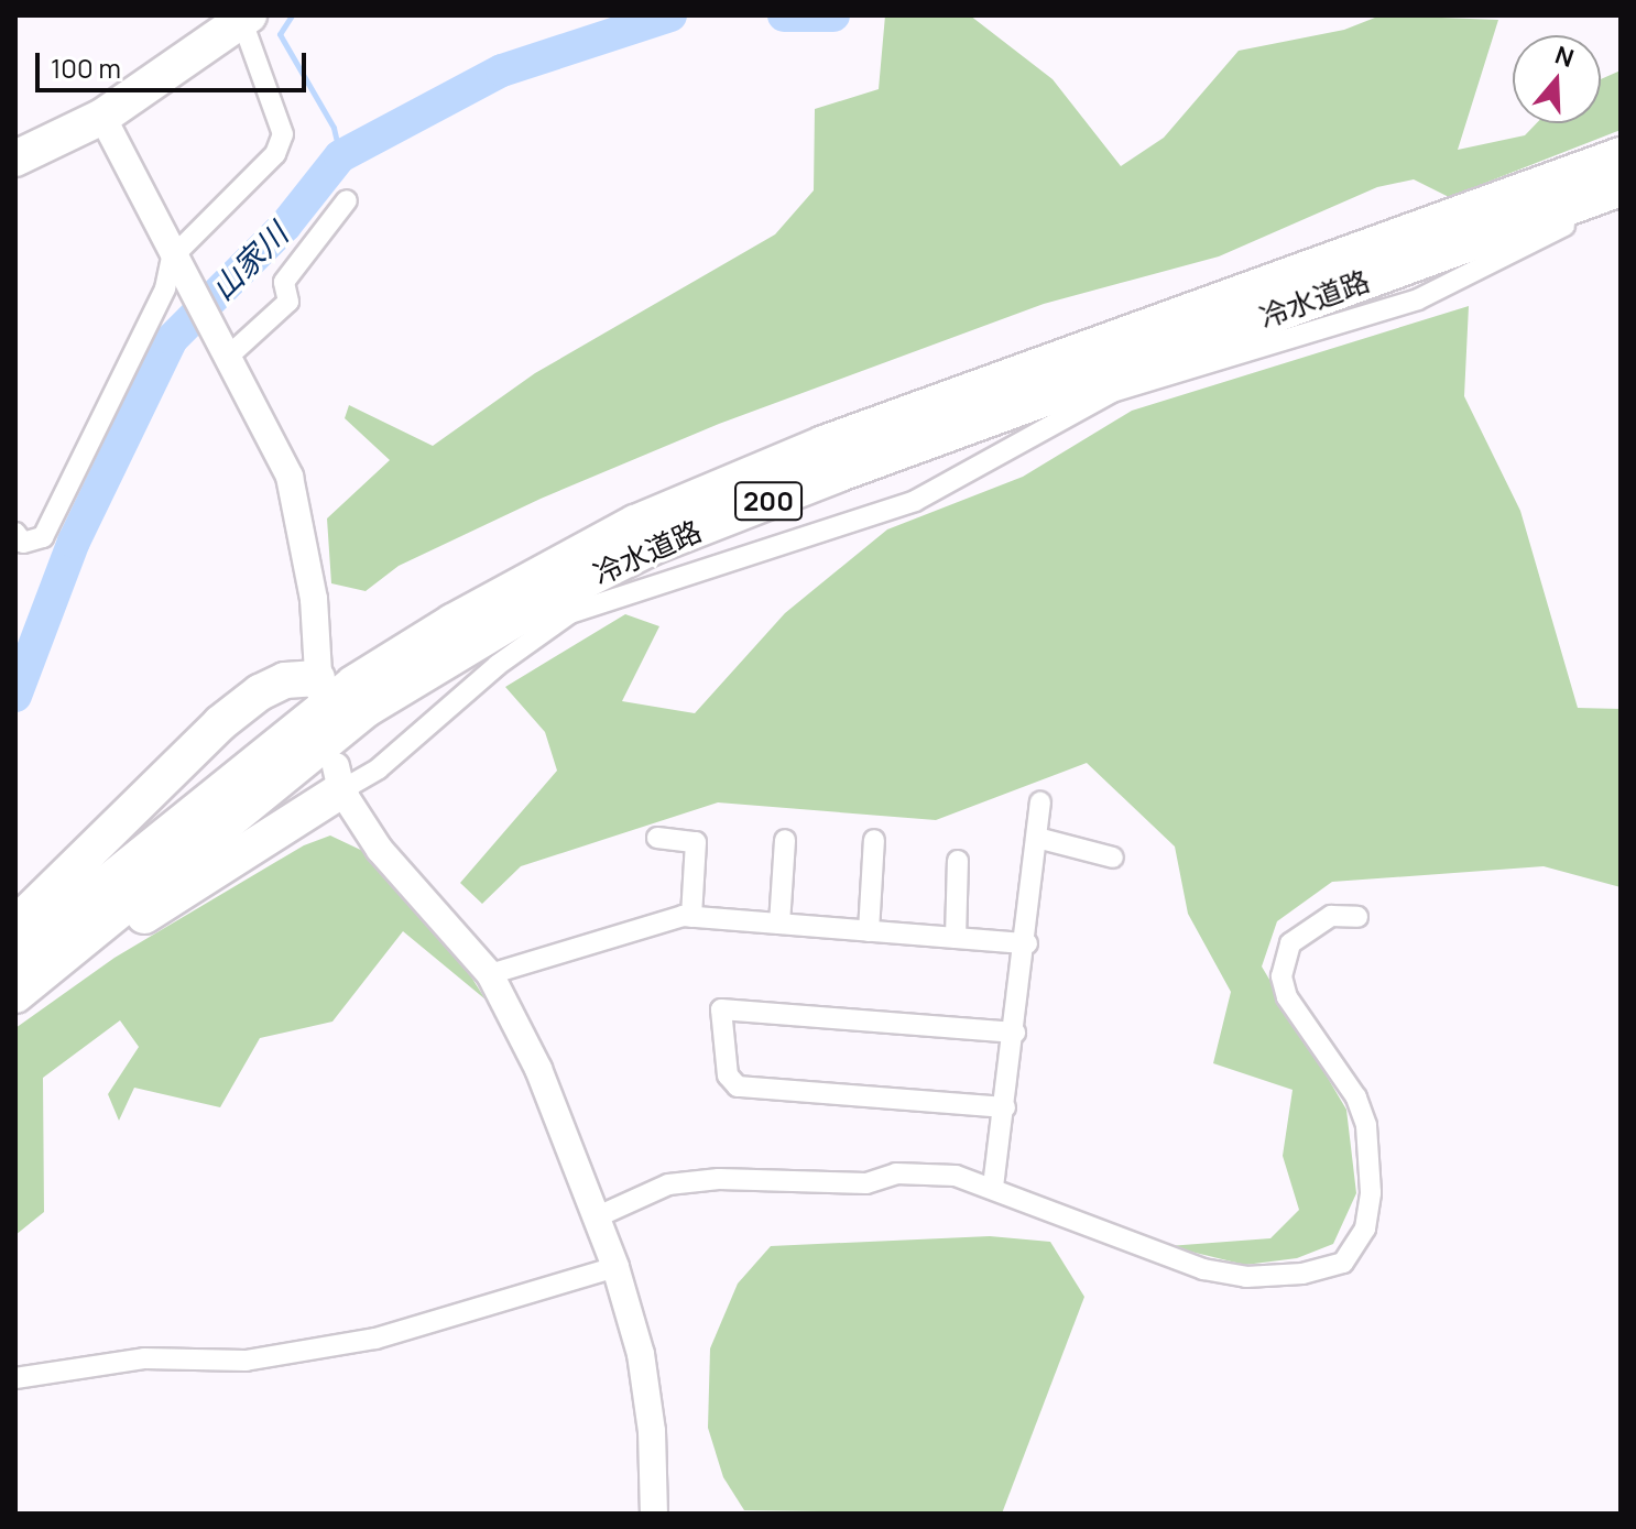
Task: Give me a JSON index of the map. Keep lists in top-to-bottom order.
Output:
{
  "streets": {
    "highway": ["冷水道路", "200"]
  },
  "water": ["山家川"],
  "scale_bar": "100 m",
  "north": "top"
}
